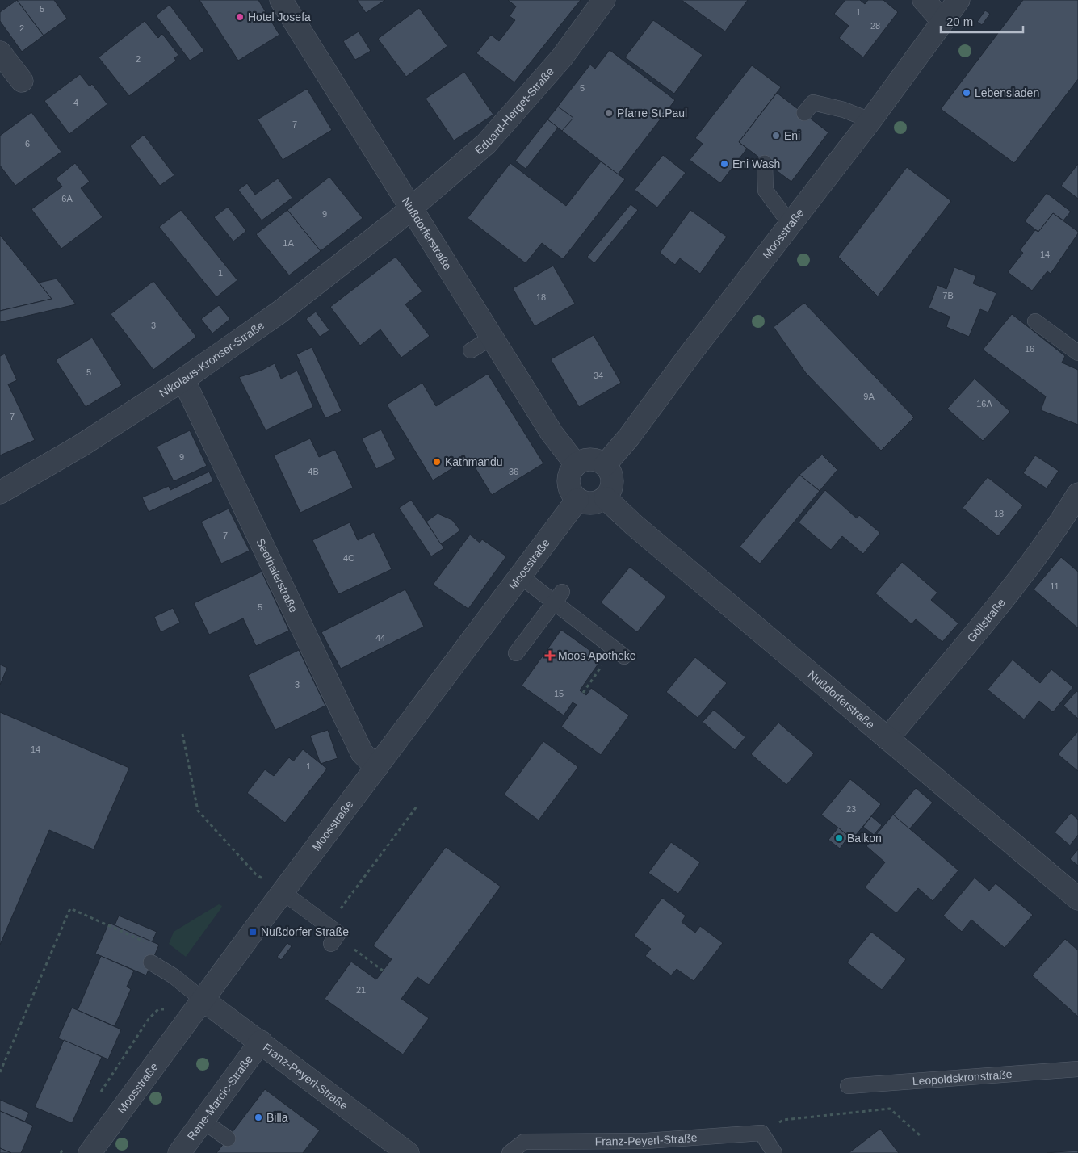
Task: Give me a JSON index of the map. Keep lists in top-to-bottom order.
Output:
{
  "streets": {
    "street": [
      "Eduard-Herget-Straße",
      "Nußdorferstraße",
      "Moosstraße",
      "Nikolaus-Kronser-Straße",
      "Seethalerstraße",
      "Göllstraße",
      "Franz-Peyerl-Straße",
      "Rene-Marcic-Straße"
    ],
    "lane": ["Leopoldskronstraße"]
  },
  "crossings": [
    ["Eduard-Herget-Straße", "Nußdorferstraße"],
    ["Eduard-Herget-Straße", "Nikolaus-Kronser-Straße"],
    ["Nußdorferstraße", "Moosstraße"],
    ["Nußdorferstraße", "Nikolaus-Kronser-Straße"],
    ["Nußdorferstraße", "Göllstraße"],
    ["Moosstraße", "Seethalerstraße"],
    ["Moosstraße", "Franz-Peyerl-Straße"],
    ["Nikolaus-Kronser-Straße", "Seethalerstraße"],
    ["Franz-Peyerl-Straße", "Rene-Marcic-Straße"]
  ],
  "places": {
    "other": [
      "Hotel Josefa",
      "Lebensladen",
      "Pfarre St.Paul",
      "Eni",
      "Eni Wash",
      "Kathmandu",
      "Balkon",
      "Billa"
    ],
    "health": ["Moos Apotheke"],
    "transit": ["Nußdorfer Straße"]
  },
  "house_numbers": [
    "5",
    "1",
    "28",
    "2",
    "2",
    "5",
    "4",
    "7",
    "6",
    "6A",
    "9",
    "1A",
    "14",
    "1",
    "7B",
    "18",
    "3",
    "16",
    "5",
    "34",
    "9A",
    "16A",
    "7",
    "9",
    "4B",
    "36",
    "18",
    "7",
    "4C",
    "11",
    "5",
    "44",
    "3",
    "15",
    "14",
    "1",
    "23",
    "21"
  ],
  "scale_bar": "20 m"
}
